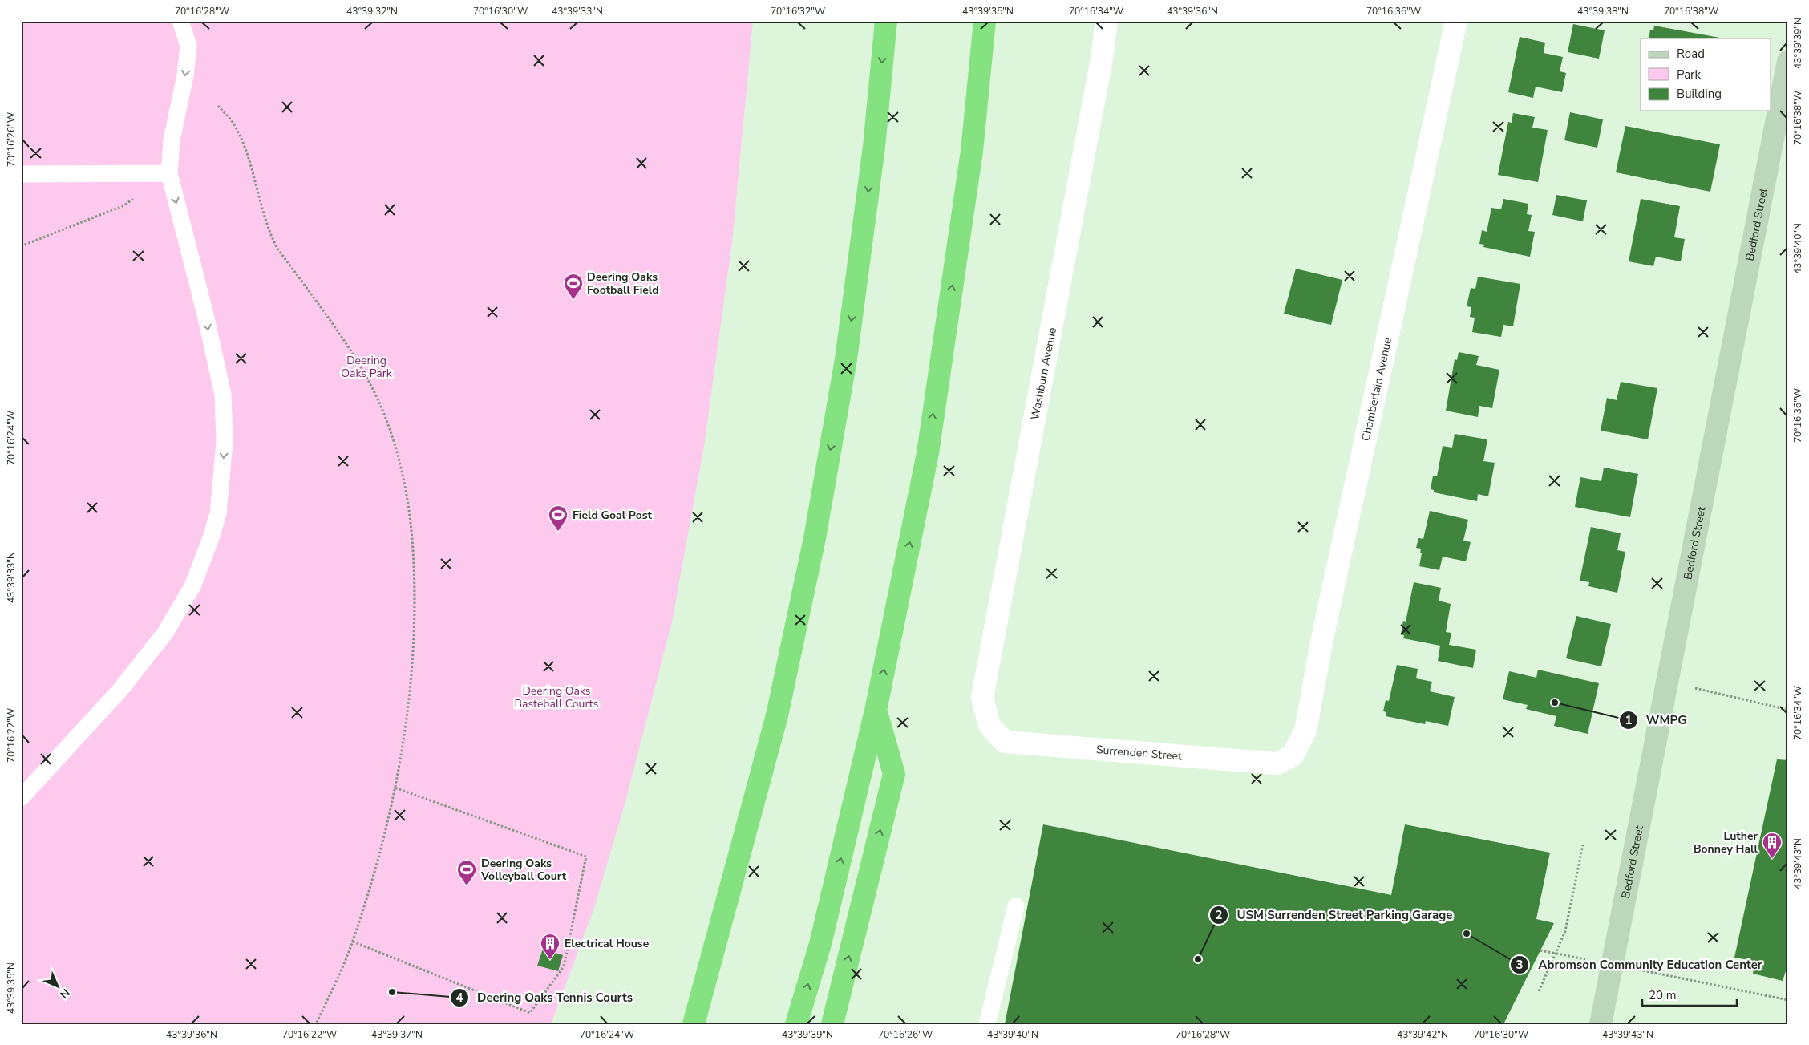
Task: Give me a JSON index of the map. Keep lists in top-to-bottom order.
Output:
{
  "streets": {
    "street": [
      "Bedford Street",
      "Washburn Avenue",
      "Chamberlain Avenue",
      "Surrenden Street"
    ]
  },
  "crossings": [
    ["Washburn Avenue", "Surrenden Street"],
    ["Chamberlain Avenue", "Surrenden Street"]
  ],
  "parks": ["Deering Oaks Park", "Deering Oaks Basteball Courts"],
  "places": {
    "sports": ["Deering Oaks Football Field", "Field Goal Post", "Deering Oaks Volleyball Court"],
    "other": [
      "WMPG",
      "Abromson Community Education Center",
      "USM Surrenden Street Parking Garage",
      "Deering Oaks Tennis Courts"
    ],
    "building": ["Luther Bonney Hall", "Electrical House"]
  },
  "legend": ["Road", "Park", "Building"],
  "scale_bar": "20 m",
  "north": "bottom right",
  "coordinates": [
    "70°16'28\"W",
    "43°39'32\"N",
    "70°16'30\"W",
    "43°39'33\"N",
    "70°16'32\"W",
    "43°39'35\"N",
    "70°16'34\"W",
    "43°39'36\"N",
    "70°16'36\"W",
    "43°39'38\"N",
    "70°16'38\"W",
    "43°39'39\"N",
    "70°16'26\"W",
    "43°39'40\"N",
    "70°16'24\"W",
    "70°16'22\"W",
    "43°39'43\"N",
    "43°39'37\"N",
    "43°39'42\"N"
  ]
}
